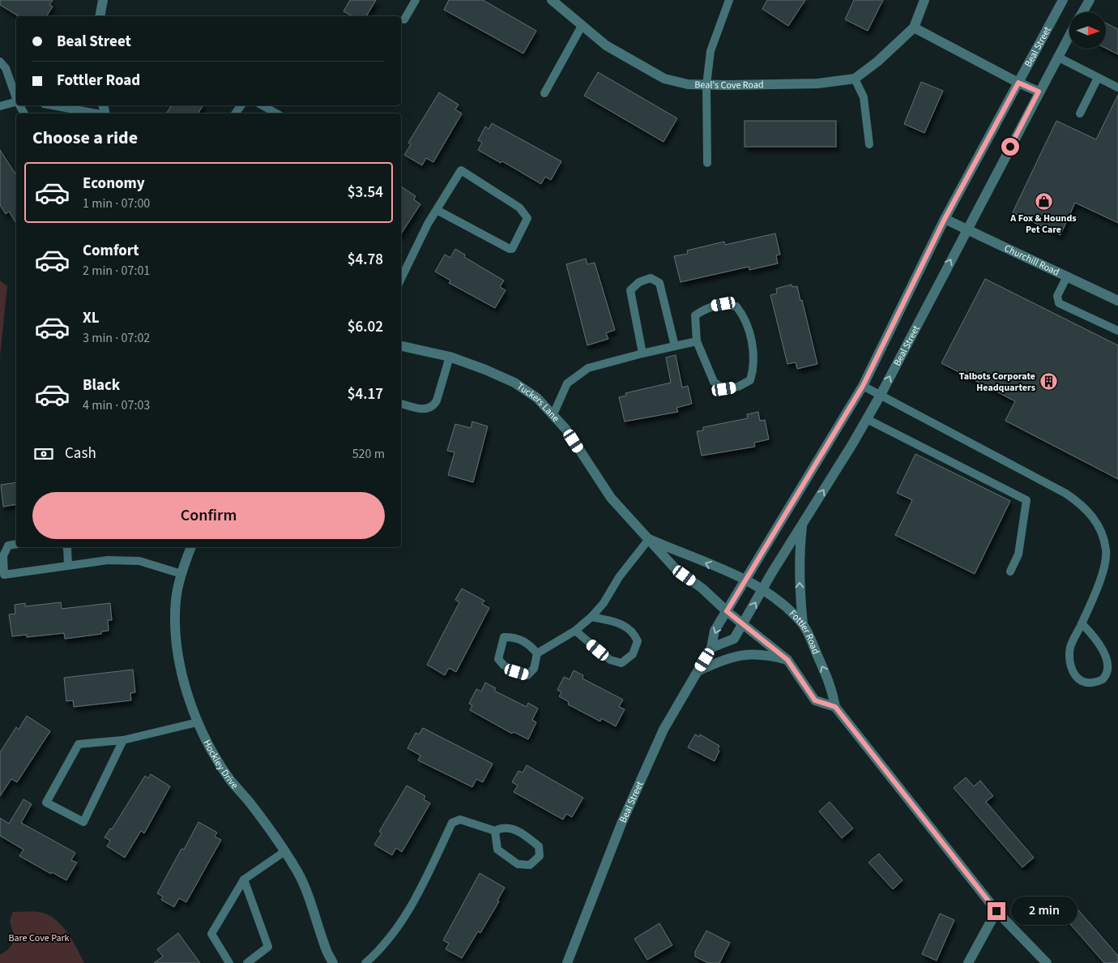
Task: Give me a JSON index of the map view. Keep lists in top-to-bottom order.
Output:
{
  "streets": {
    "street": [
      "Beal Street",
      "Beal's Cove Road",
      "Churchill Road",
      "Tuckers Lane",
      "Fottler Road",
      "Hockley Drive"
    ]
  },
  "crossings": [
    ["Beal Street", "Churchill Road"],
    ["Beal Street", "Tuckers Lane"],
    ["Beal Street", "Fottler Road"],
    ["Tuckers Lane", "Fottler Road"]
  ],
  "parks": ["Bare Cove Park"],
  "places": {
    "shop": ["A Fox & Hounds Pet Care"],
    "building": ["Talbots Corporate Headquarters"]
  },
  "north": "right",
  "page": {
    "banner": ["Beal Street", "Fottler Road"],
    "heading": "Choose a ride",
    "list": [
      {
        "name": "Economy",
        "note": "1 min · 07:00",
        "value": "$3.54"
      },
      {
        "name": "Comfort",
        "note": "2 min · 07:01",
        "value": "$4.78"
      },
      {
        "name": "XL",
        "note": "3 min · 07:02",
        "value": "$6.02"
      },
      {
        "name": "Black",
        "note": "4 min · 07:03",
        "value": "$4.17"
      }
    ],
    "pay": ["Cash", "520 m"],
    "buttons": "Confirm",
    "bubble": "2 min"
  }
}
